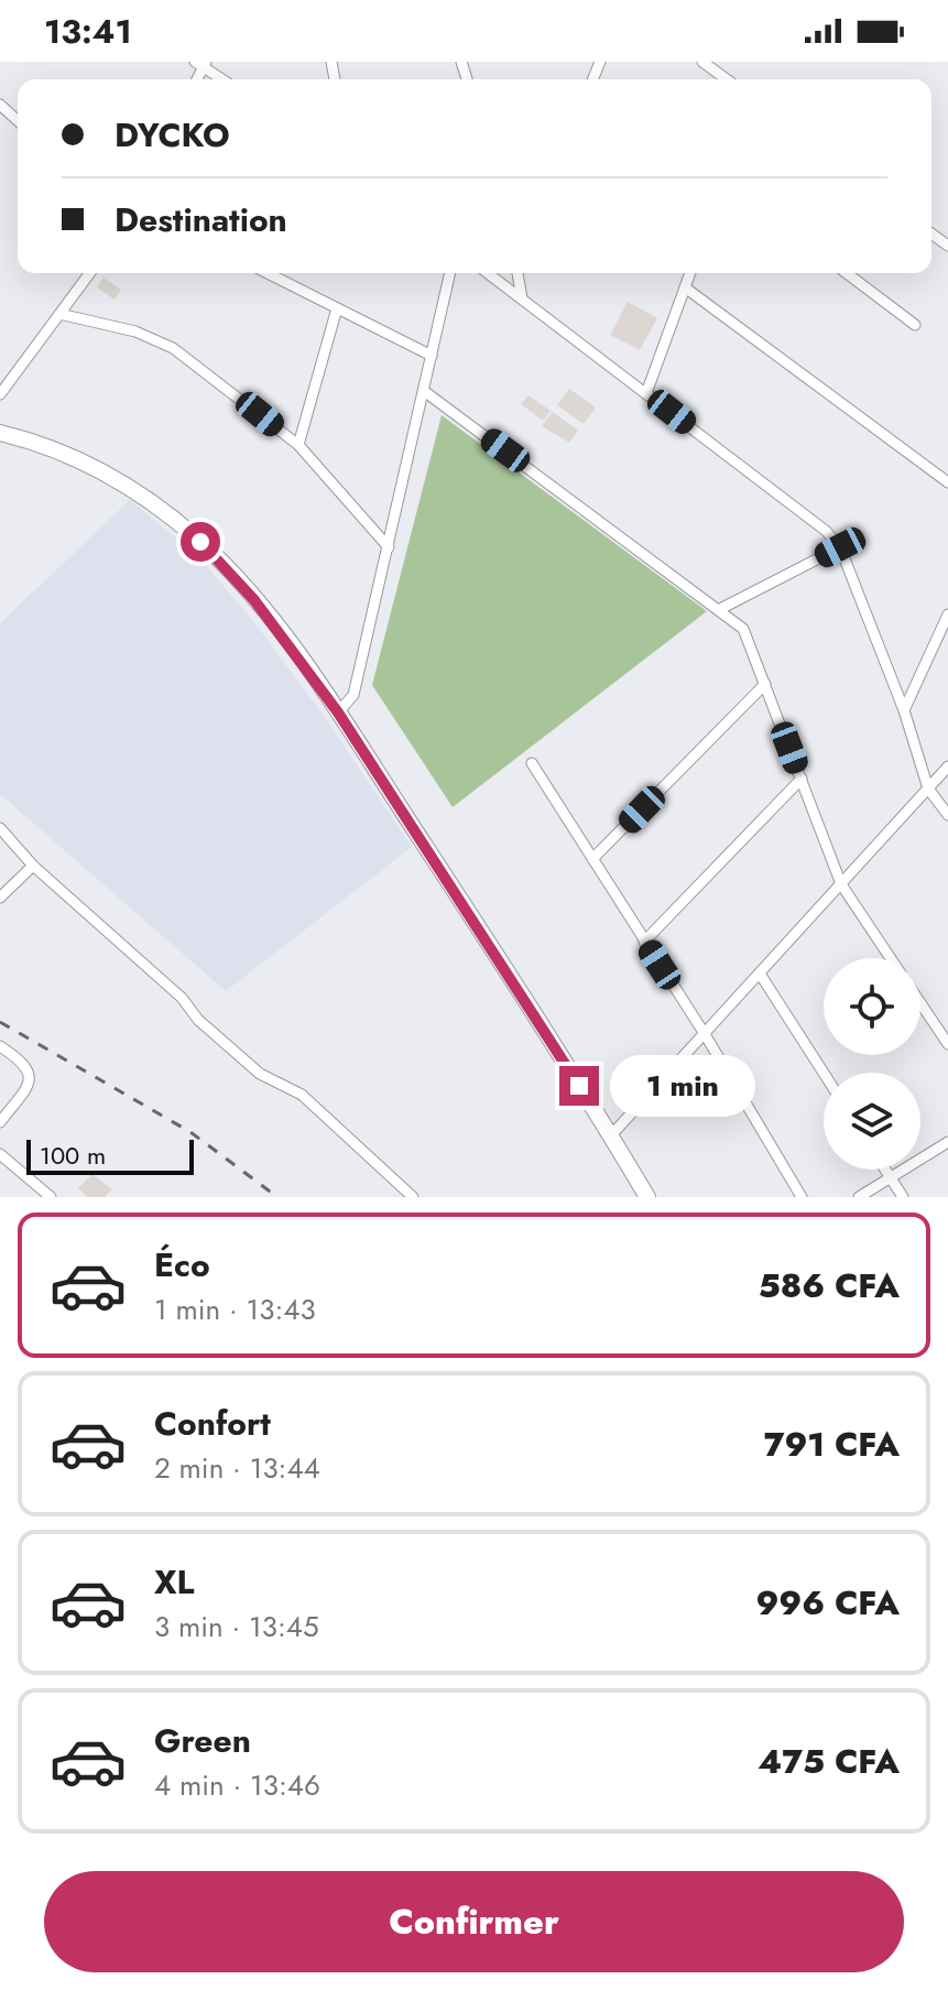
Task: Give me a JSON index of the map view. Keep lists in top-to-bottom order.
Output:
{
  "scale_bar": "100 m",
  "page": {
    "status": "13:41",
    "banner": ["DYCKO", "Destination"],
    "bubble": "1 min",
    "scale": "100 m",
    "list": [
      {
        "name": "Éco",
        "note": "1 min · 13:43",
        "value": "586 CFA"
      },
      {
        "name": "Confort",
        "note": "2 min · 13:44",
        "value": "791 CFA"
      },
      {
        "name": "XL",
        "note": "3 min · 13:45",
        "value": "996 CFA"
      },
      {
        "name": "Green",
        "note": "4 min · 13:46",
        "value": "475 CFA"
      }
    ],
    "buttons": "Confirmer"
  }
}
